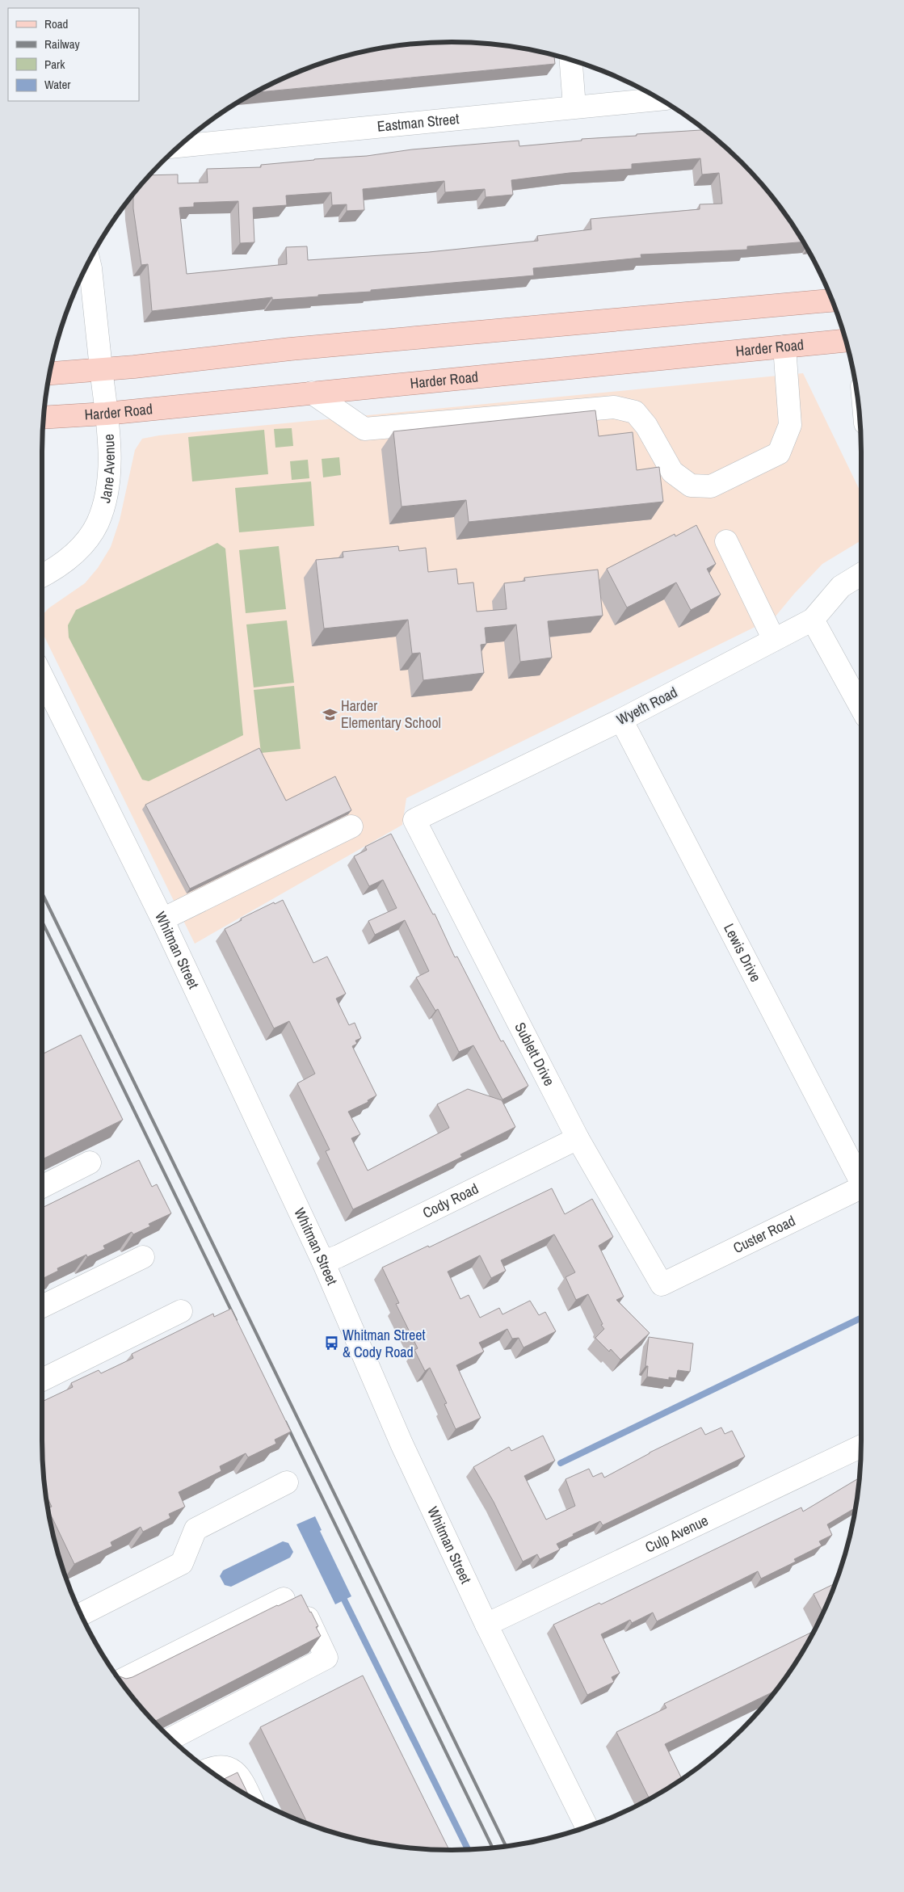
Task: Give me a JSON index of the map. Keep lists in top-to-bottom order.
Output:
{
  "streets": {
    "main road": ["Harder Road"],
    "street": [
      "Eastman Street",
      "Jane Avenue",
      "Wyeth Road",
      "Whitman Street",
      "Lewis Drive",
      "Sublett Drive",
      "Cody Road",
      "Custer Road",
      "Culp Avenue"
    ]
  },
  "crossings": [
    ["Harder Road", "Jane Avenue"],
    ["Wyeth Road", "Lewis Drive"],
    ["Wyeth Road", "Sublett Drive"],
    ["Whitman Street", "Cody Road"],
    ["Whitman Street", "Culp Avenue"],
    ["Sublett Drive", "Cody Road"],
    ["Sublett Drive", "Custer Road"]
  ],
  "places": {
    "school or university": ["Harder Elementary School"],
    "bus stop": ["Whitman Street & Cody Road"]
  },
  "legend": [
    "Road",
    "Railway",
    "Park",
    "Water"
  ]
}
